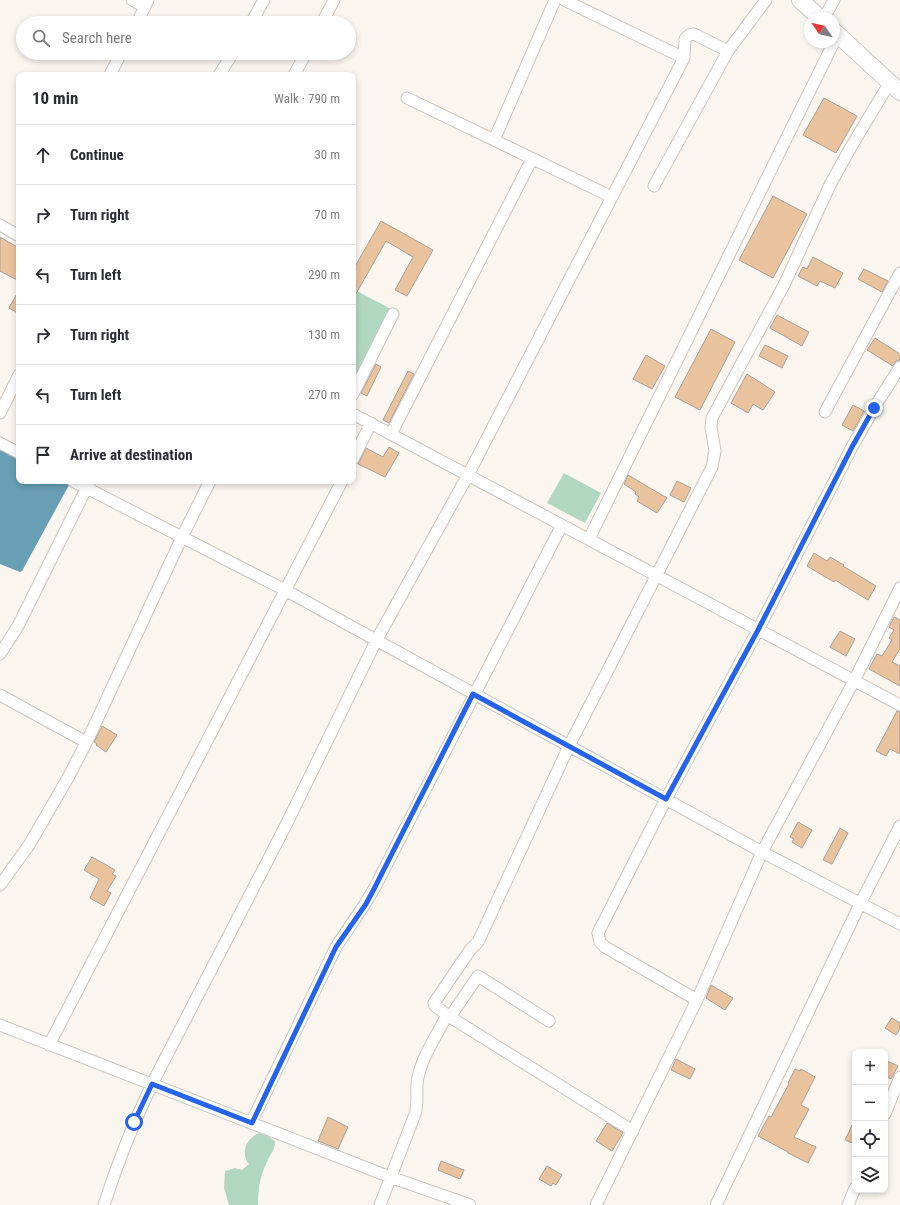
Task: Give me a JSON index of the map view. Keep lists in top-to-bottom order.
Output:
{
  "north": "top left",
  "page": {
    "search": "Search here",
    "heading": ["10 min", "Walk · 790 m"],
    "list": [
      ["Continue", "30 m"],
      ["Turn right", "70 m"],
      ["Turn left", "290 m"],
      ["Turn right", "130 m"],
      ["Turn left", "270 m"],
      "Arrive at destination"
    ],
    "map_buttons": ["+", "−"]
  }
}
